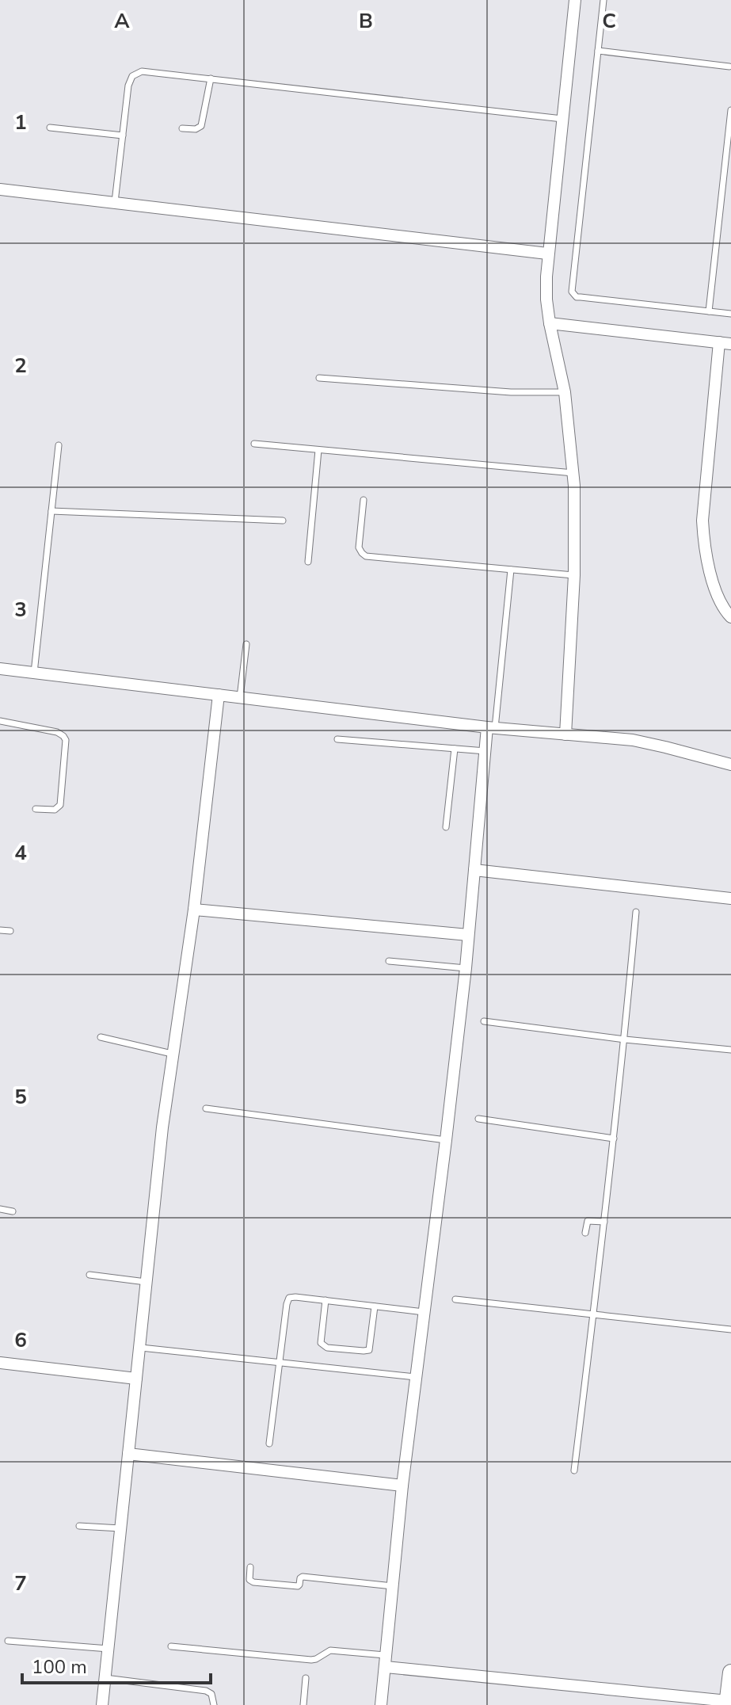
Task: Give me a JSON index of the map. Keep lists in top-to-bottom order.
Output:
{
  "scale_bar": "100 m",
  "grid": {
    "columns": ["A", "B", "C"],
    "rows": [
      "1",
      "2",
      "3",
      "4",
      "5",
      "6",
      "7"
    ]
  }
}
